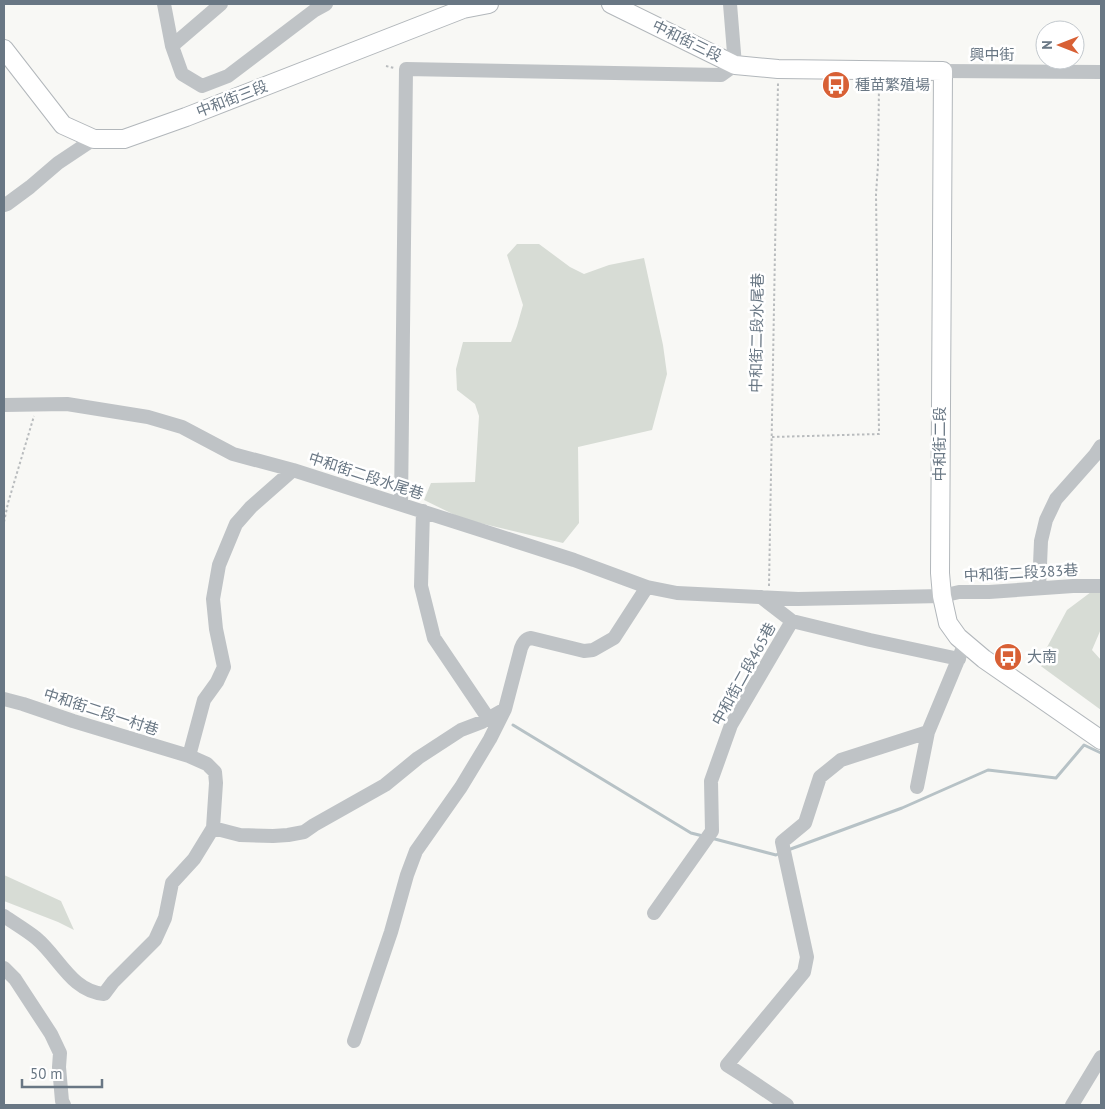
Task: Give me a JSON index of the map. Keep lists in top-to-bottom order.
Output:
{
  "streets": {
    "main road": ["中和街三段", "中和街二段"],
    "street": [
      "興中街",
      "中和街二段水尾巷",
      "中和街二段383巷",
      "中和街二段465巷",
      "中和街二段一村巷"
    ]
  },
  "crossings": [
    ["中和街三段", "興中街"],
    ["中和街三段", "中和街二段水尾巷"],
    ["中和街三段", "中和街二段"],
    ["興中街", "中和街二段"],
    ["中和街二段水尾巷", "中和街二段"],
    ["中和街二段水尾巷", "中和街二段383巷"],
    ["中和街二段水尾巷", "中和街二段一村巷"],
    ["中和街二段", "中和街二段383巷"]
  ],
  "places": {
    "bus stop": ["種苗繁殖場", "大南"]
  },
  "scale_bar": "50 m",
  "north": "left"
}
